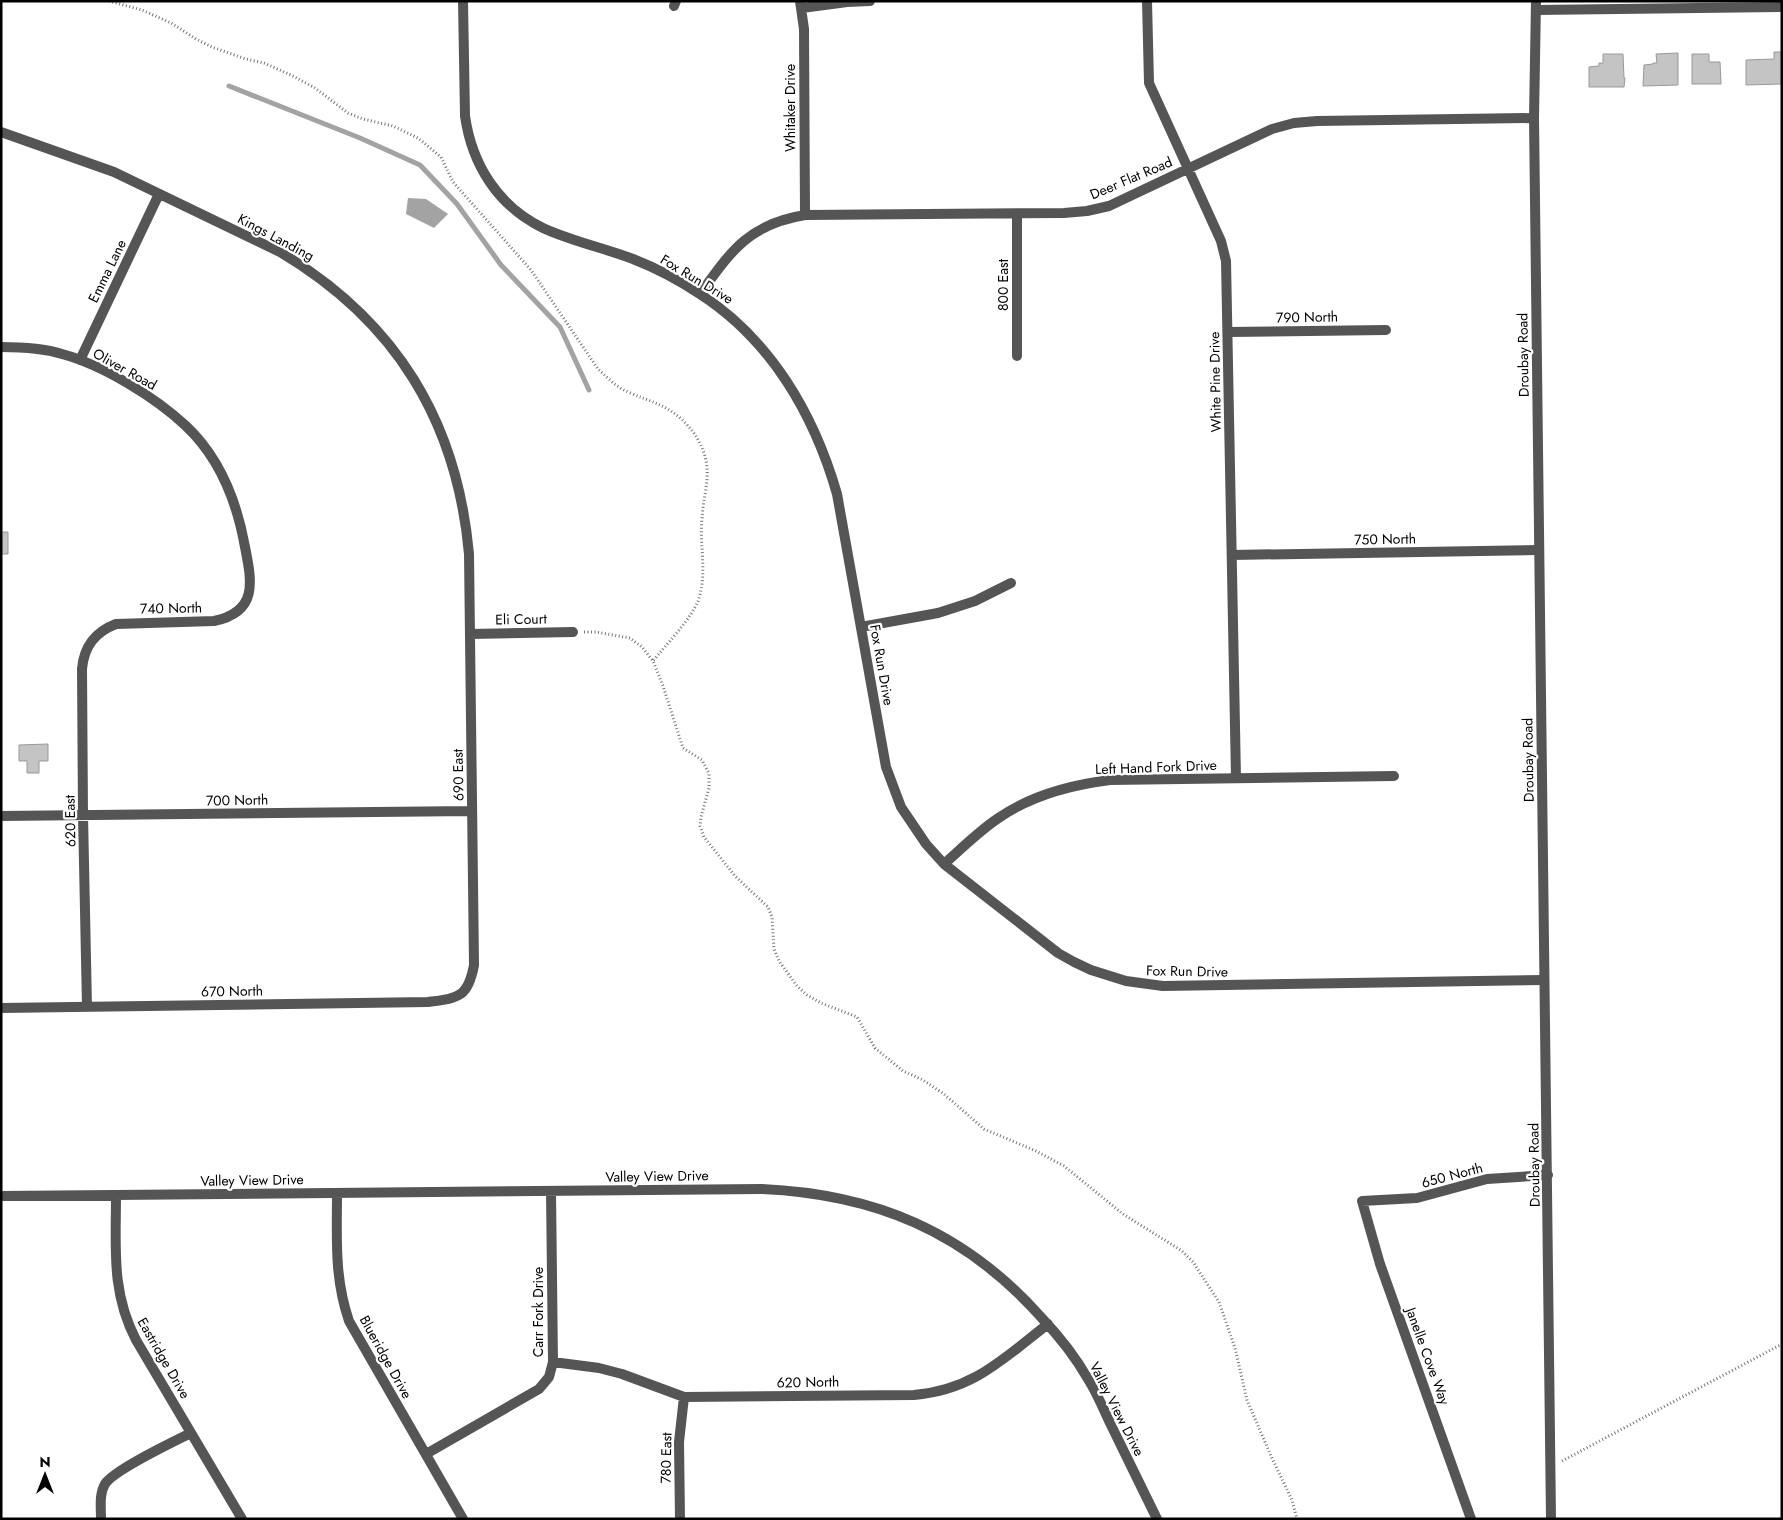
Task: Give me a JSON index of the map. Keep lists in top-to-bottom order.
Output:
{
  "streets": {
    "street": [
      "Whitaker Drive",
      "Deer Flat Road",
      "Kings Landing",
      "Emma Lane",
      "Fox Run Drive",
      "800 East",
      "790 North",
      "Droubay Road",
      "Oliver Road",
      "White Pine Drive",
      "750 North",
      "740 North",
      "Eli Court",
      "Left Hand Fork Drive",
      "690 East",
      "700 North",
      "620 East",
      "670 North",
      "650 North",
      "Valley View Drive",
      "Carr Fork Drive",
      "Janelle Cove Way",
      "Blueridge Drive",
      "Eastridge Drive",
      "620 North",
      "780 East"
    ]
  },
  "crossings": [
    ["Whitaker Drive", "Deer Flat Road"],
    ["Deer Flat Road", "Fox Run Drive"],
    ["Deer Flat Road", "800 East"],
    ["Deer Flat Road", "Droubay Road"],
    ["Deer Flat Road", "White Pine Drive"],
    ["Kings Landing", "Emma Lane"],
    ["Kings Landing", "690 East"],
    ["Emma Lane", "Oliver Road"],
    ["Fox Run Drive", "Droubay Road"],
    ["Fox Run Drive", "Left Hand Fork Drive"],
    ["790 North", "White Pine Drive"],
    ["Droubay Road", "750 North"],
    ["Droubay Road", "650 North"],
    ["Oliver Road", "740 North"],
    ["White Pine Drive", "750 North"],
    ["White Pine Drive", "Left Hand Fork Drive"],
    ["740 North", "620 East"],
    ["Eli Court", "690 East"],
    ["690 East", "700 North"],
    ["690 East", "670 North"],
    ["700 North", "620 East"],
    ["620 East", "670 North"],
    ["650 North", "Janelle Cove Way"],
    ["Valley View Drive", "Carr Fork Drive"],
    ["Valley View Drive", "Blueridge Drive"],
    ["Valley View Drive", "Eastridge Drive"],
    ["Valley View Drive", "620 North"],
    ["Carr Fork Drive", "Blueridge Drive"],
    ["Carr Fork Drive", "620 North"],
    ["620 North", "780 East"]
  ],
  "north": "top"
}
